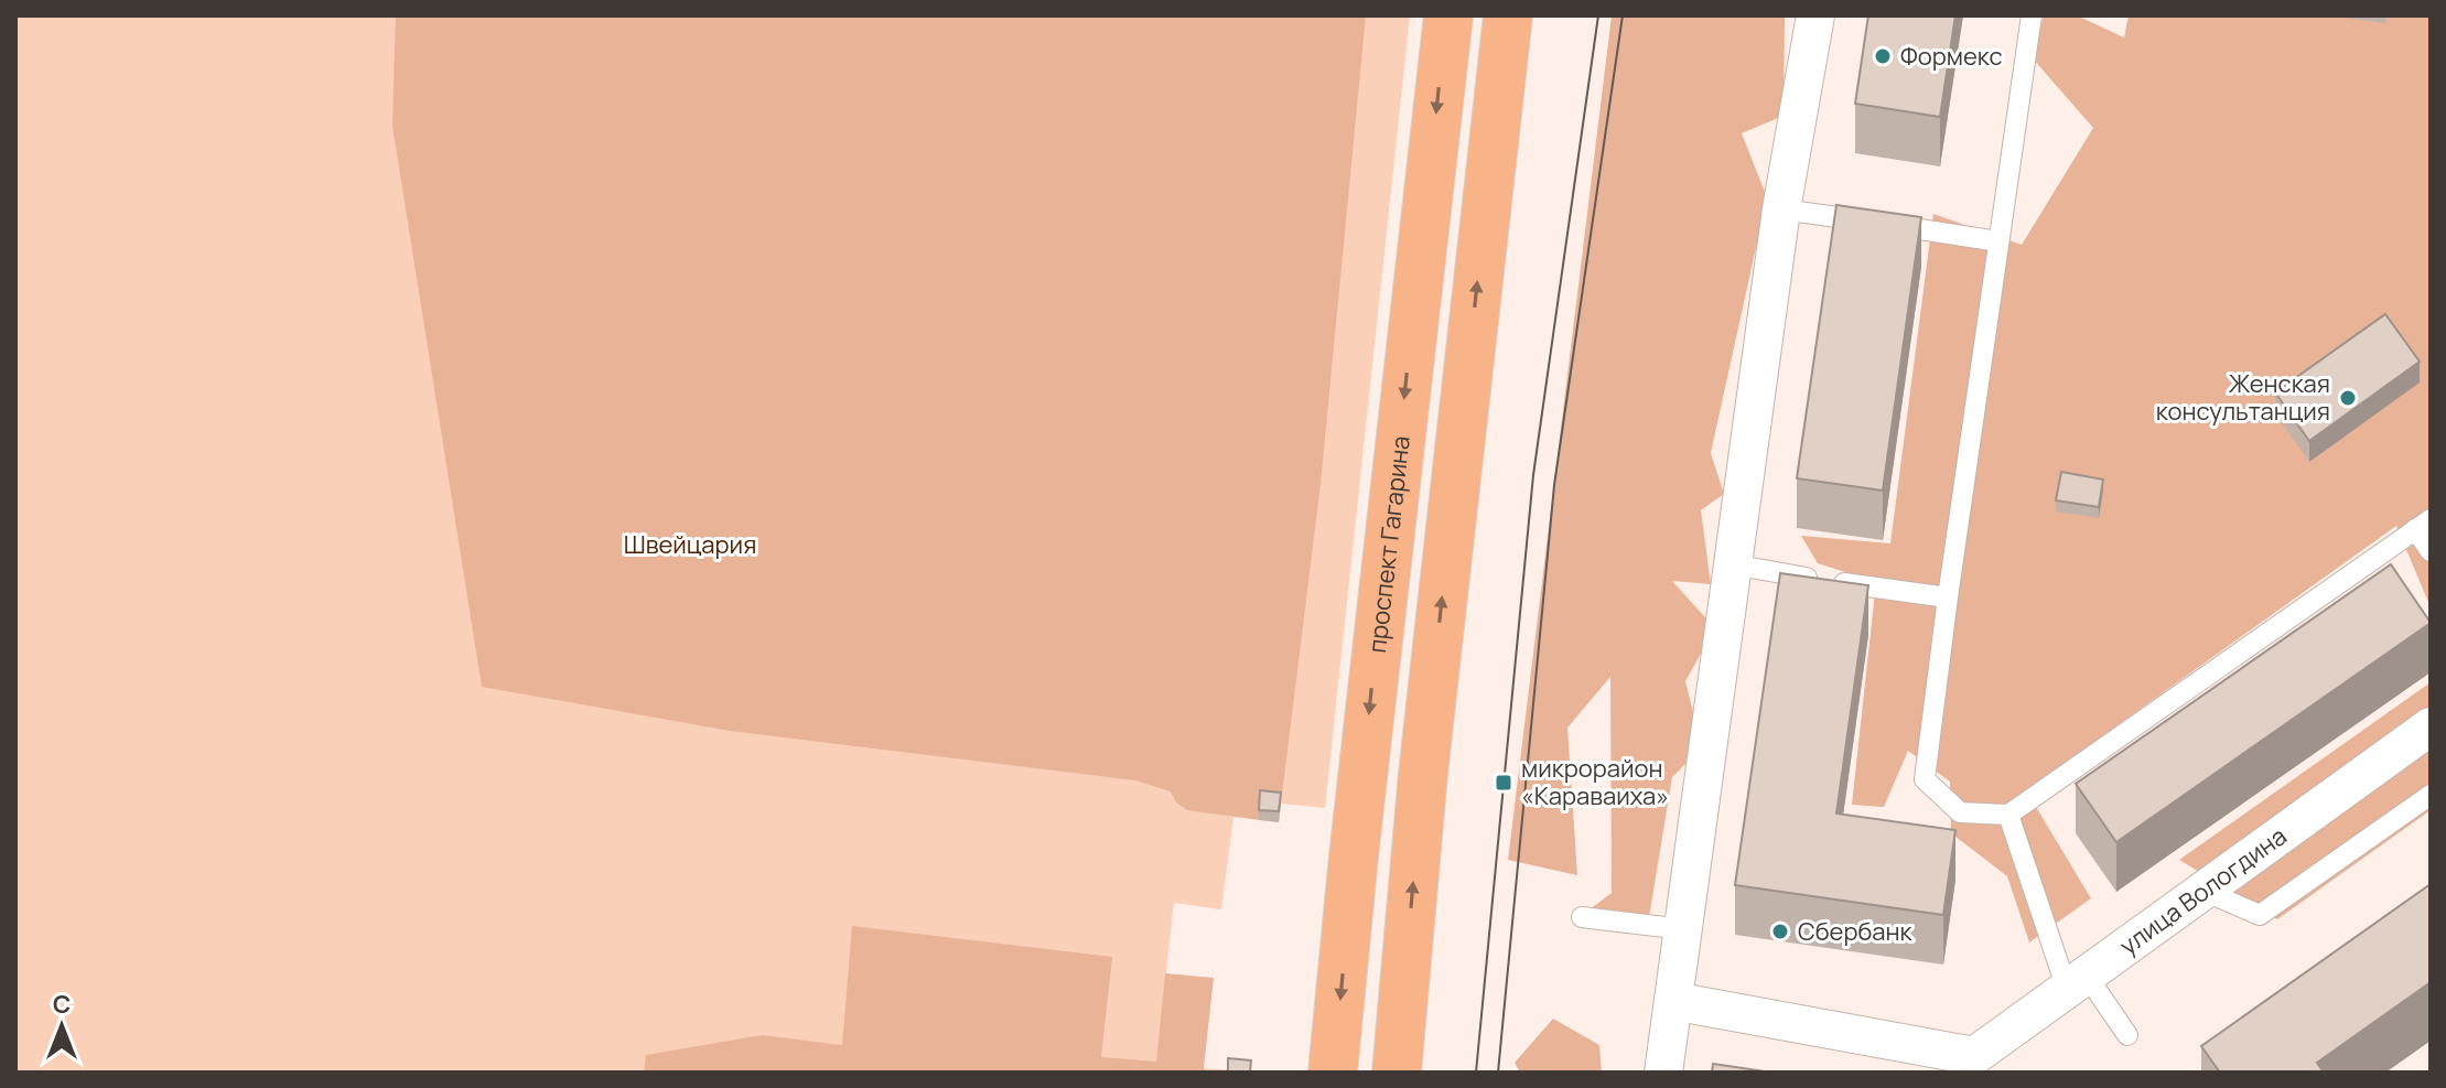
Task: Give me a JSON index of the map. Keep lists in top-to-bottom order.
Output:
{
  "streets": {
    "main road": ["проспект Гагарина"],
    "street": ["улица Вологдина"]
  },
  "parks": ["Швейцария"],
  "places": {
    "other": ["Формекс", "Женская консультанция", "Сбербанк"],
    "transit": ["микрорайон «Караваиха»"]
  },
  "north": "top"
}
